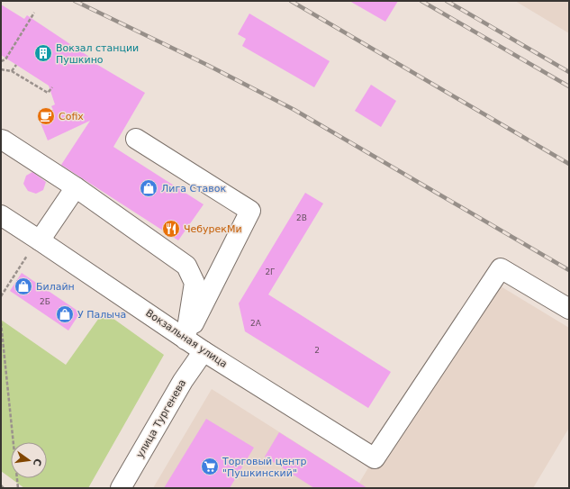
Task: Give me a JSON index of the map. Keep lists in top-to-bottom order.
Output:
{
  "streets": {
    "street": ["Вокзальная улица", "улица Тургенева"]
  },
  "crossings": [
    ["Вокзальная улица", "улица Тургенева"]
  ],
  "places": {
    "building": ["Вокзал станции Пушкино"],
    "cafe": ["Cofix"],
    "shop": ["Лига Ставок", "Билайн", "У Палыча"],
    "restaurant": ["ЧебурекМи"],
    "supermarket": ["Торговый центр \"Пушкинский\""]
  },
  "house_numbers": [
    "2В",
    "2Г",
    "2Б",
    "2А",
    "2"
  ],
  "north": "right"
}
